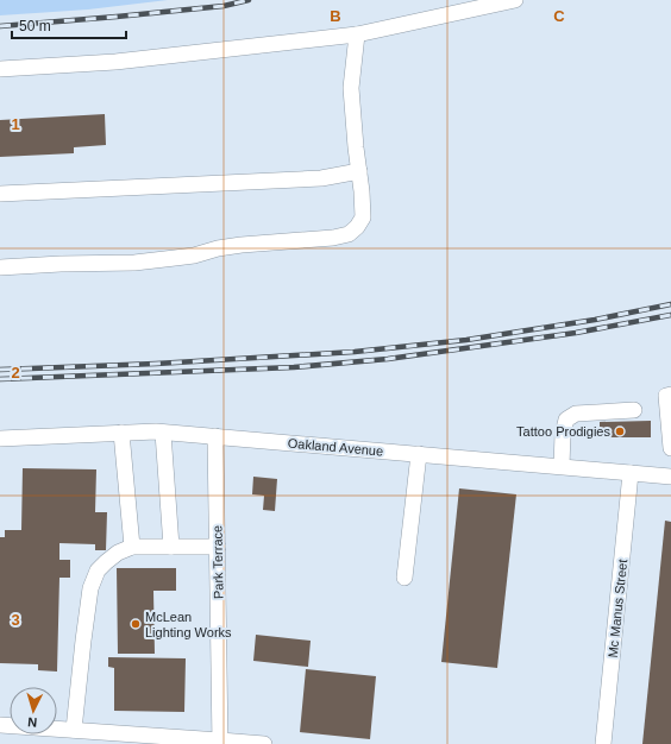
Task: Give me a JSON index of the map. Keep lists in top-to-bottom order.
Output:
{
  "streets": {
    "street": ["Oakland Avenue", "Park Terrace", "Mc Manus Street"]
  },
  "crossings": [
    ["Oakland Avenue", "Park Terrace"],
    ["Oakland Avenue", "Mc Manus Street"]
  ],
  "places": ["Tattoo Prodigies", "McLean Lighting Works"],
  "scale_bar": "50 m",
  "north": "bottom",
  "grid": {
    "columns": ["B", "C"],
    "rows": ["1", "2", "3"]
  }
}
